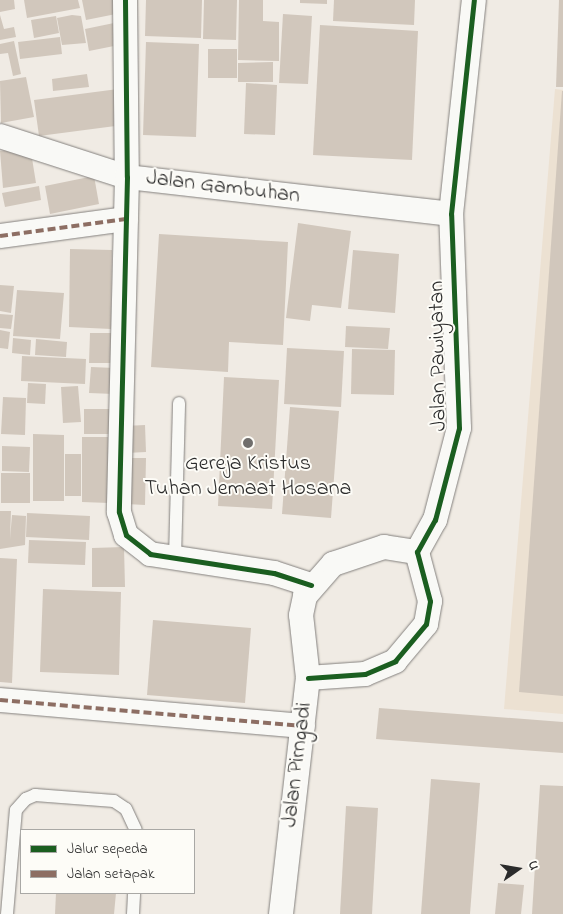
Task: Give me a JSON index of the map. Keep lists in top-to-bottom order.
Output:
{
  "streets": {
    "street": ["Jalan Gambuhan", "Jalan Pawiyatan", "Jalan Pirngadi"]
  },
  "crossings": [
    ["Jalan Gambuhan", "Jalan Pawiyatan"],
    ["Jalan Pawiyatan", "Jalan Pirngadi"]
  ],
  "places": ["Gereja Kristus Tuhan Jemaat Hosana"],
  "legend": ["Jalur sepeda", "Jalan setapak"],
  "north": "right"
}
